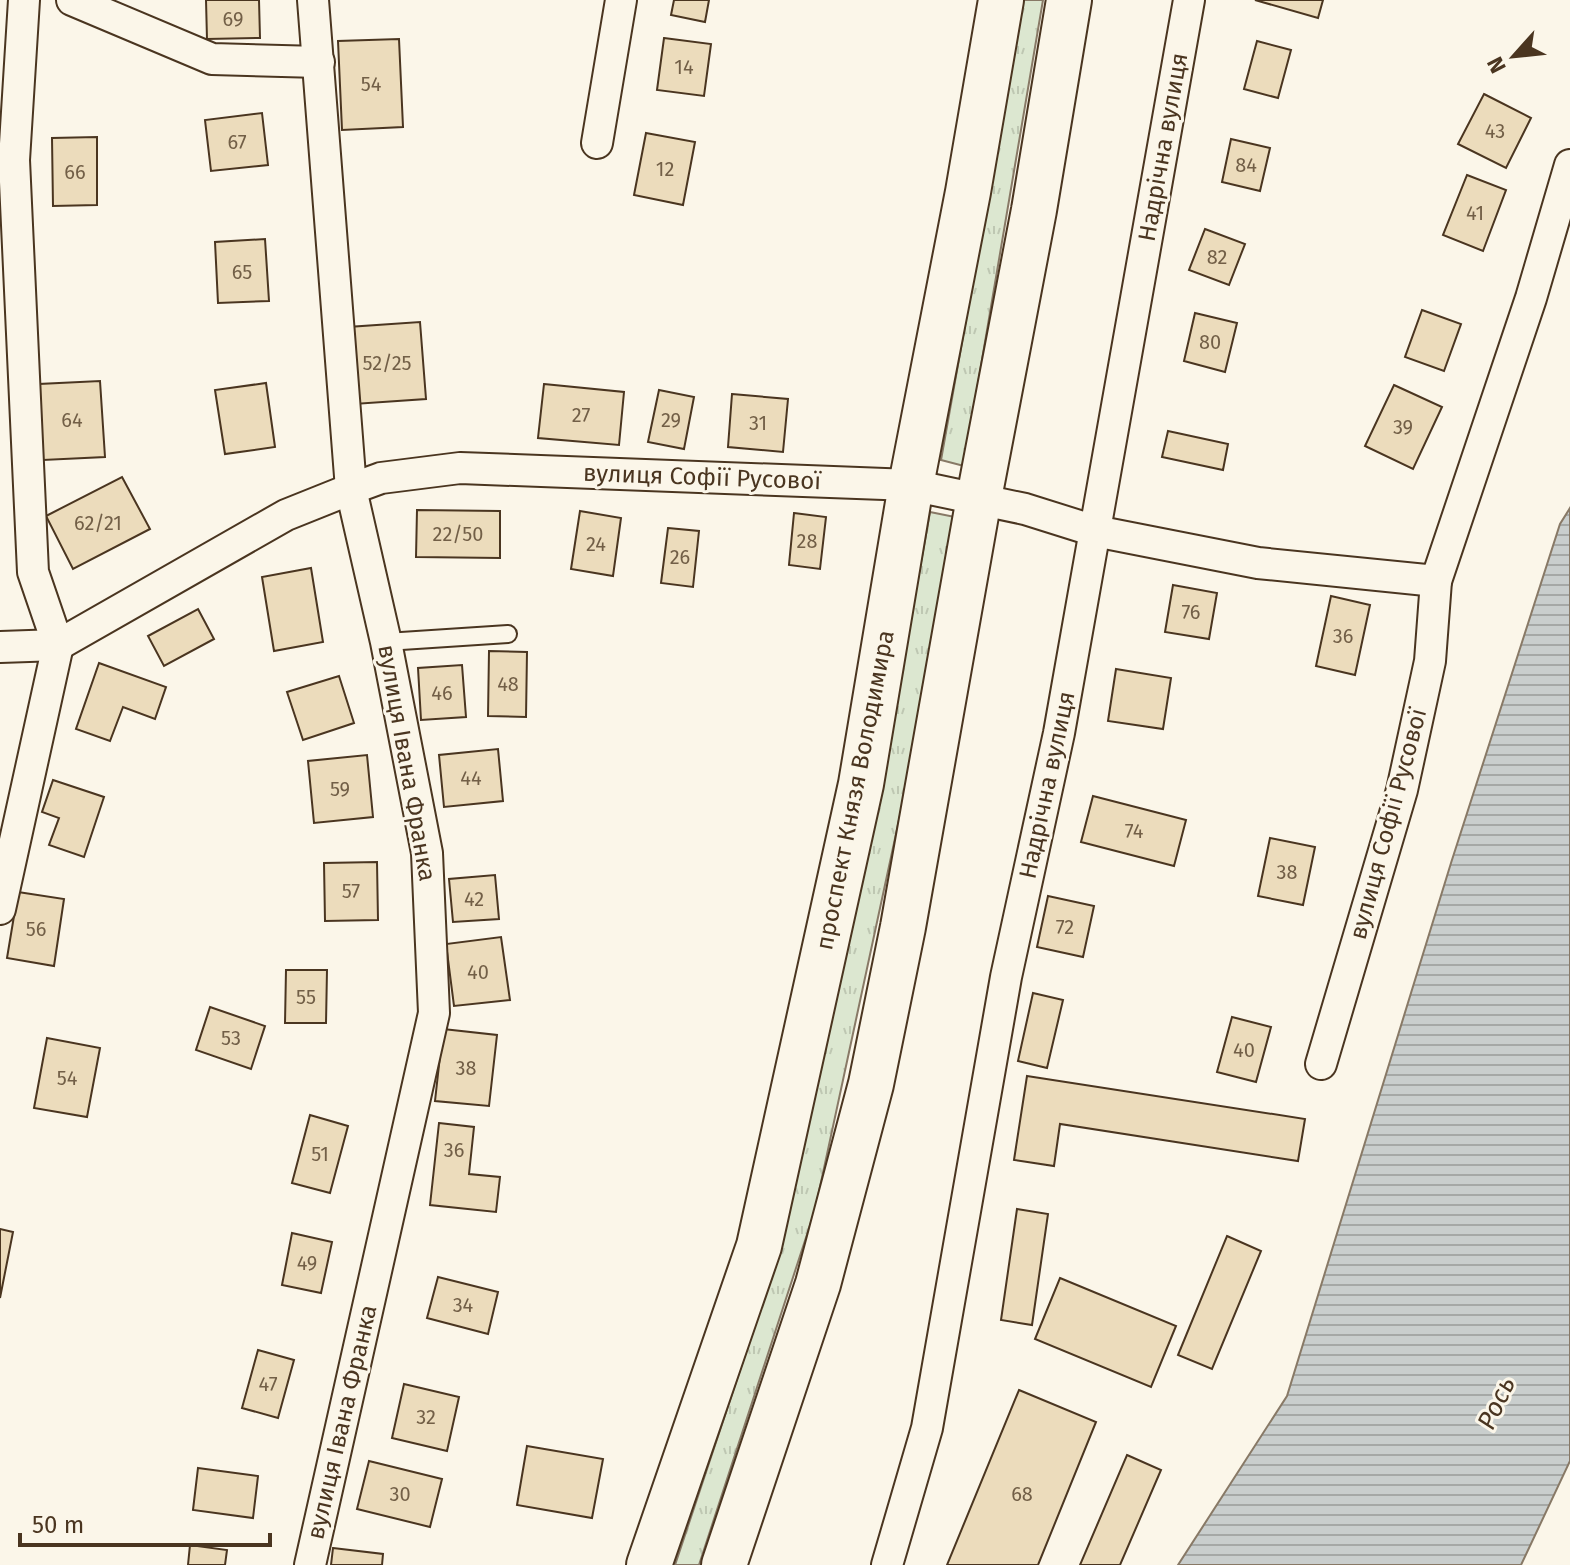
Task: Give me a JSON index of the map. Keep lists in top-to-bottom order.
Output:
{
  "streets": {
    "main road": ["проспект Князя Володимира"],
    "street": ["Надрічна вулиця", "вулиця Софії Русової", "вулиця Івана Франка"]
  },
  "crossings": [
    ["Надрічна вулиця", "вулиця Софії Русової"],
    ["вулиця Софії Русової", "вулиця Івана Франка"],
    ["вулиця Софії Русової", "проспект Князя Володимира"]
  ],
  "water": ["Рось"],
  "house_numbers": [
    "69",
    "14",
    "54",
    "43",
    "67",
    "84",
    "12",
    "66",
    "41",
    "82",
    "65",
    "80",
    "52/25",
    "27",
    "64",
    "29",
    "31",
    "39",
    "62/21",
    "22/50",
    "28",
    "24",
    "26",
    "76",
    "36",
    "48",
    "46",
    "44",
    "59",
    "74",
    "38",
    "57",
    "42",
    "72",
    "56",
    "40",
    "55",
    "53",
    "40",
    "38",
    "54",
    "36",
    "51",
    "49",
    "34",
    "47",
    "32",
    "30",
    "68"
  ],
  "scale_bar": "50 m",
  "north": "bottom left"
}
